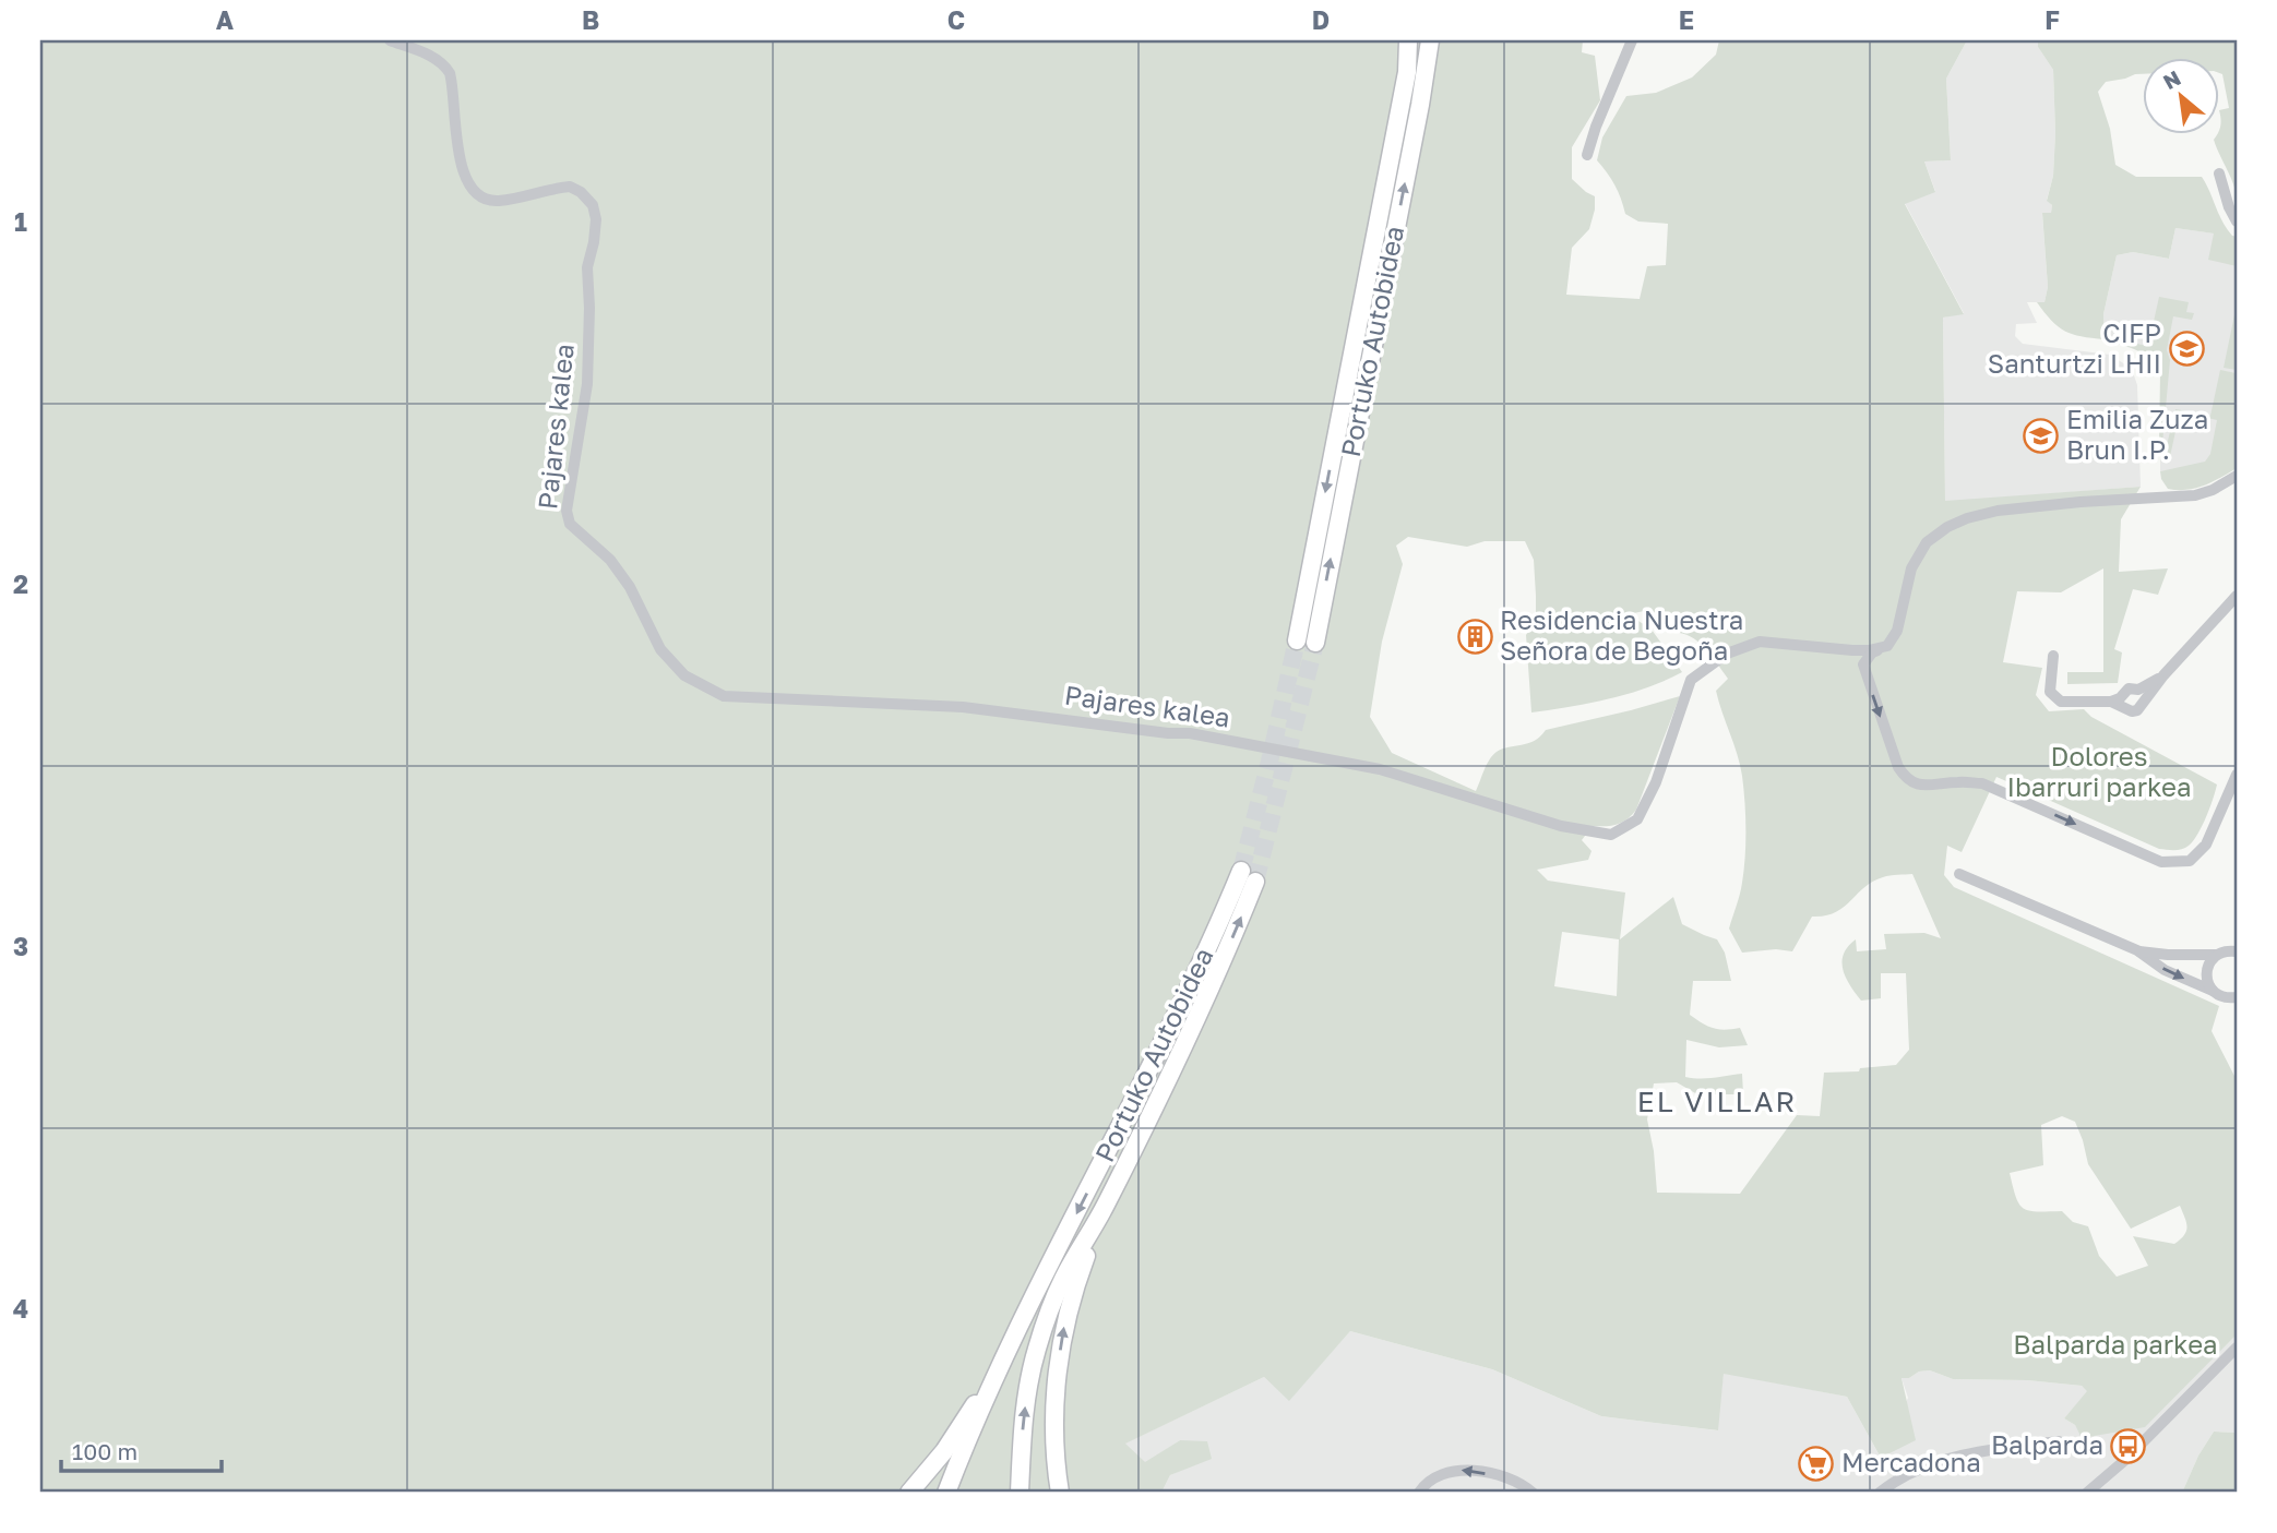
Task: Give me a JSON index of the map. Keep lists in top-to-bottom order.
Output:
{
  "streets": {
    "highway": ["Portuko Autobidea"],
    "street": ["Pajares kalea"]
  },
  "districts": ["EL VILLAR"],
  "parks": ["Dolores Ibarruri parkea", "Balparda parkea"],
  "places": {
    "school or university": ["CIFP Santurtzi LHII", "Emilia Zuza Brun I.P."],
    "building": ["Residencia Nuestra Señora de Begoña"],
    "bus stop": ["Balparda"],
    "supermarket": ["Mercadona"]
  },
  "scale_bar": "100 m",
  "north": "top left",
  "grid": {
    "columns": [
      "A",
      "B",
      "C",
      "D",
      "E",
      "F"
    ],
    "rows": [
      "1",
      "2",
      "3",
      "4"
    ]
  }
}
